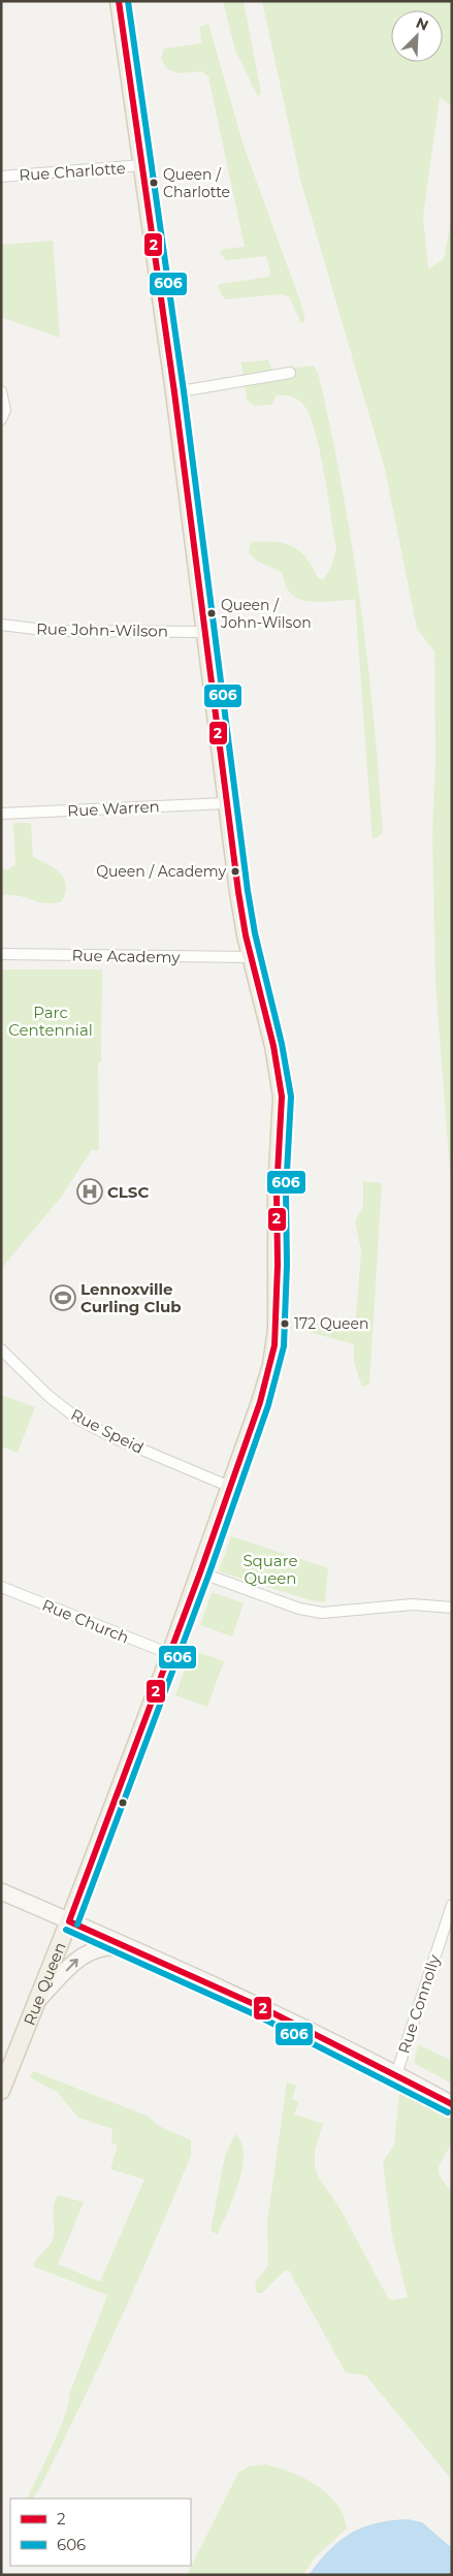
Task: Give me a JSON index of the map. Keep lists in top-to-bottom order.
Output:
{
  "streets": {
    "main road": ["Rue Queen"],
    "street": [
      "Rue Charlotte",
      "Rue John-Wilson",
      "Rue Warren",
      "Rue Academy",
      "Rue Speid",
      "Rue Church",
      "Rue Connolly"
    ]
  },
  "crossings": [
    ["Rue Charlotte", "Rue Queen"],
    ["Rue John-Wilson", "Rue Queen"],
    ["Rue Warren", "Rue Queen"],
    ["Rue Academy", "Rue Queen"],
    ["Rue Speid", "Rue Queen"],
    ["Rue Church", "Rue Queen"]
  ],
  "parks": ["Parc Centennial", "Square Queen"],
  "places": {
    "other": [
      "Queen / Charlotte",
      "Queen / John-Wilson",
      "Queen / Academy",
      "172 Queen"
    ],
    "hospital": ["CLSC"],
    "sports": ["Lennoxville Curling Club"]
  },
  "lines": ["transit line 2", "transit line 606"],
  "legend": ["2", "606"],
  "north": "top right"
}
